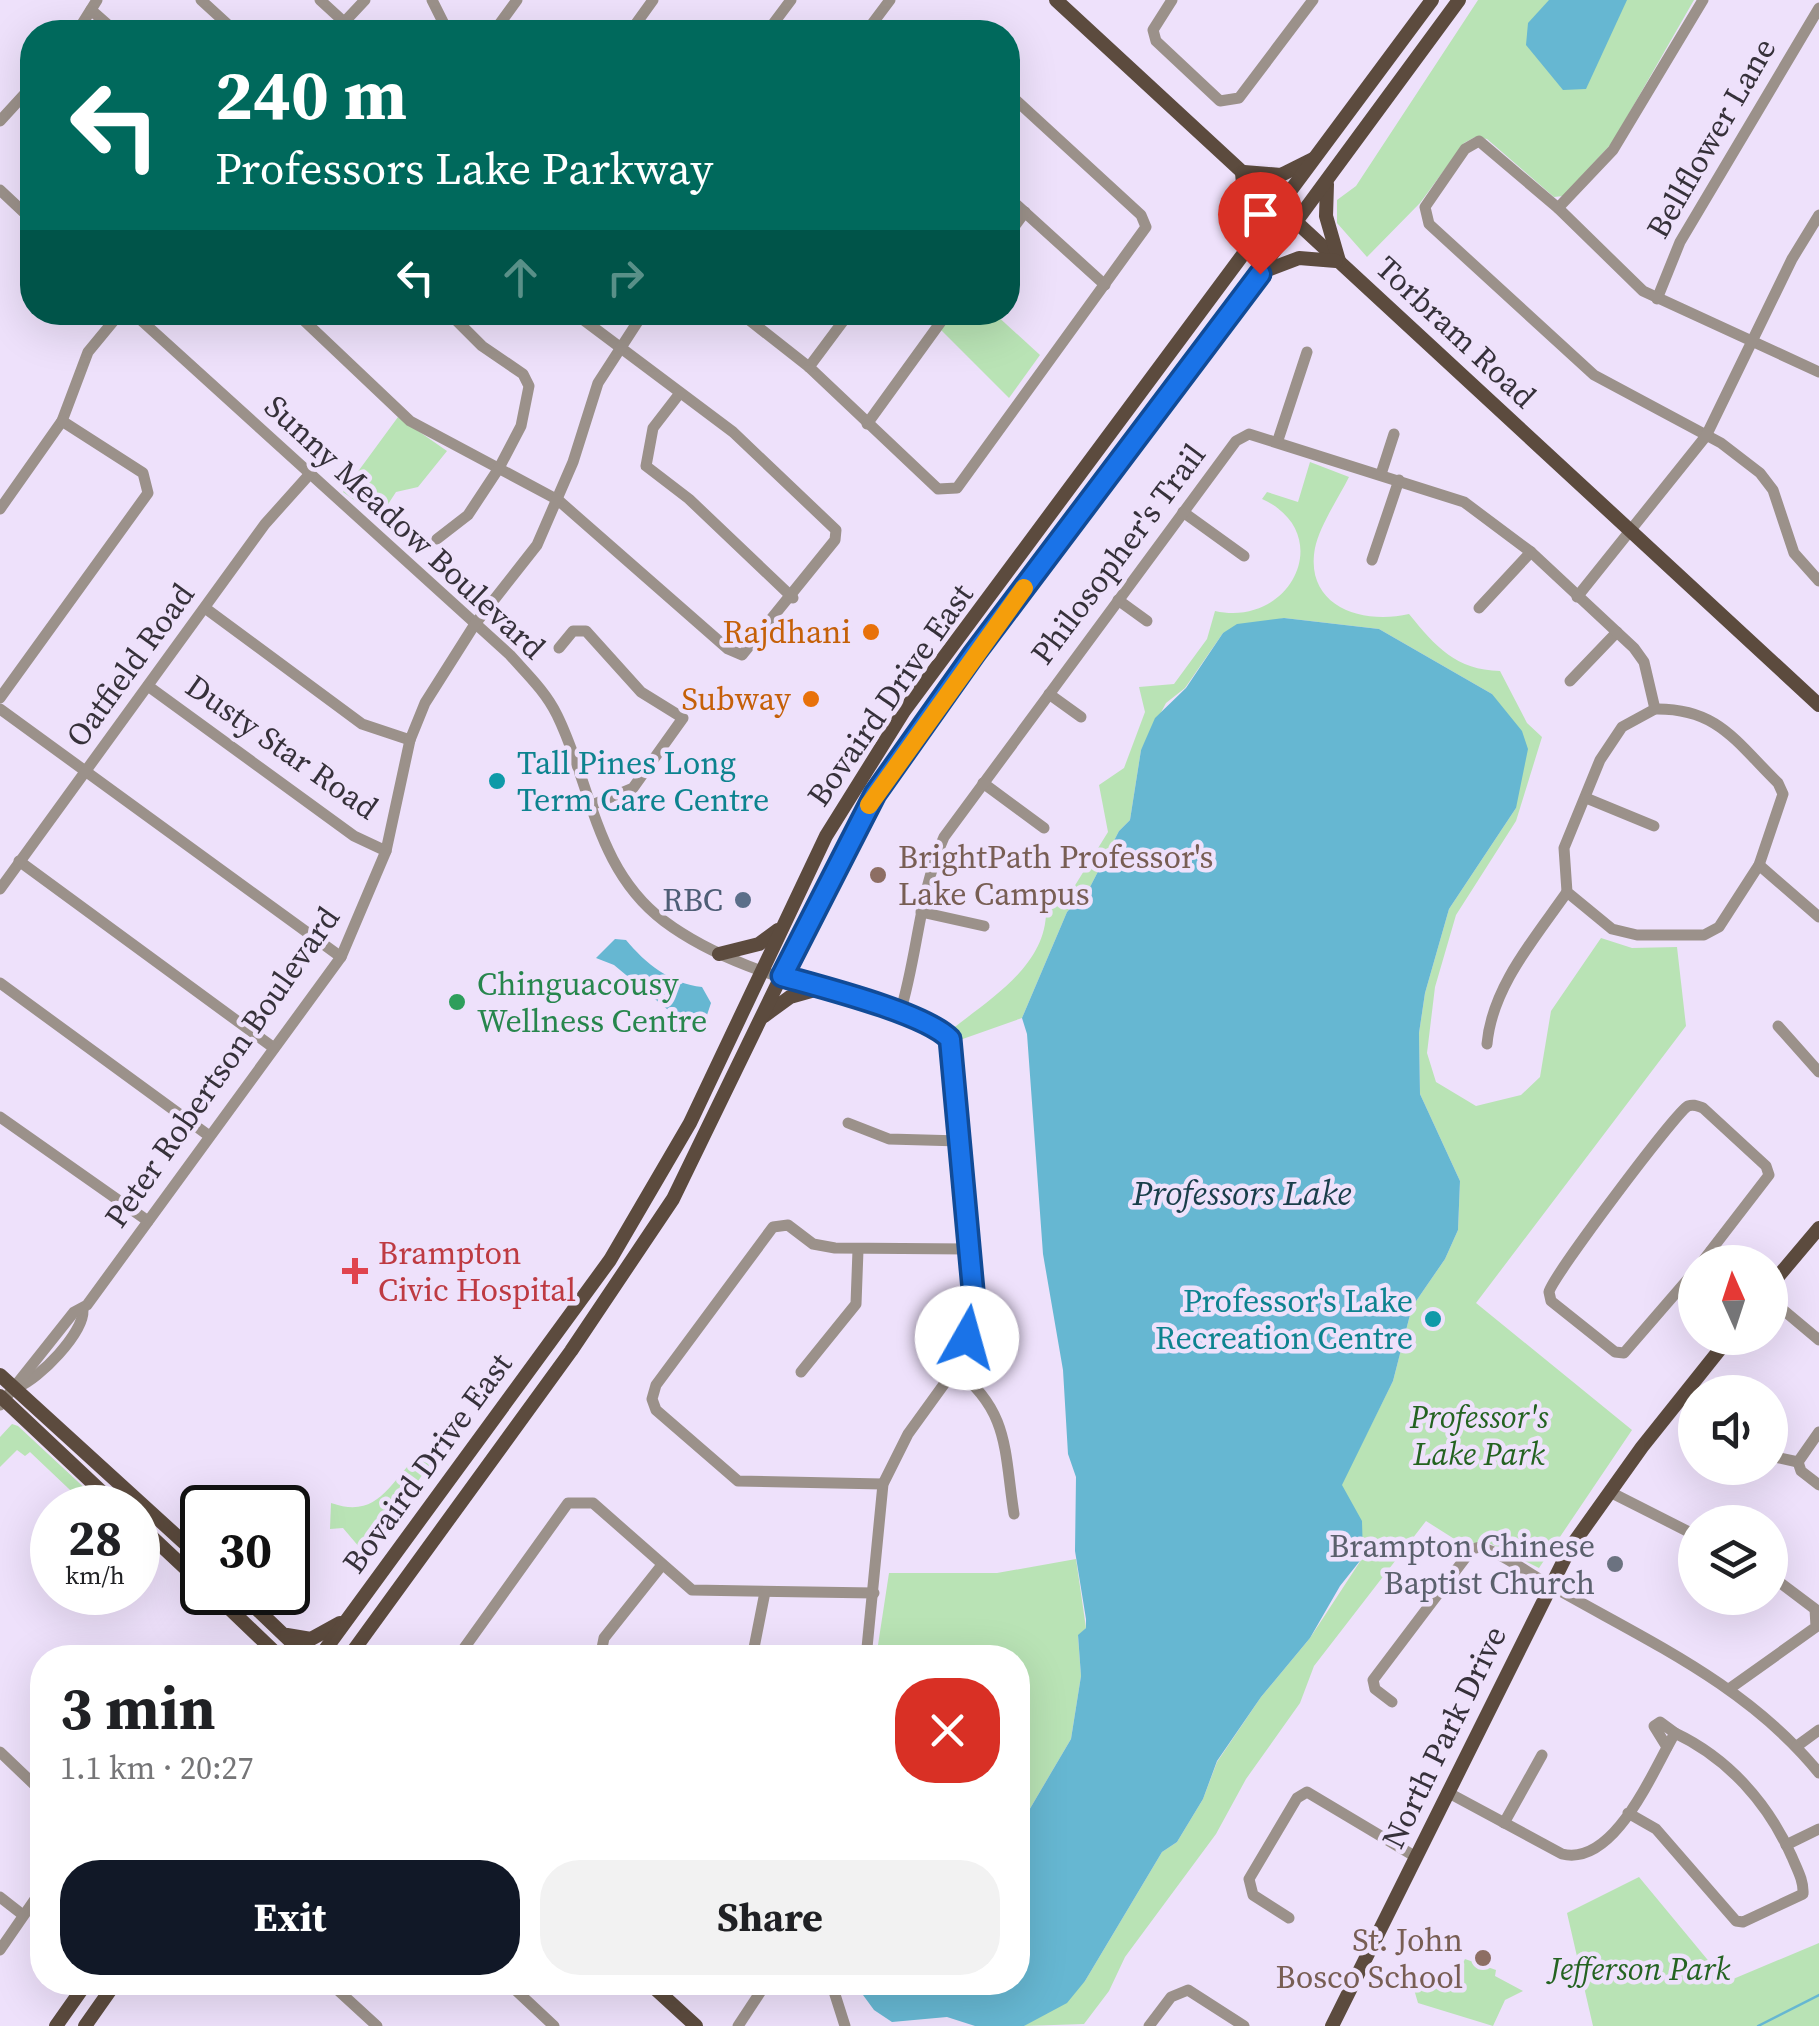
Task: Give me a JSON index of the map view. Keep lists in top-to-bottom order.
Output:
{
  "streets": {
    "main road": ["Torbram Road", "Bovaird Drive East", "North Park Drive"],
    "street": [
      "Bellflower Lane",
      "Sunny Meadow Boulevard",
      "Philosopher's Trail",
      "Oatfield Road",
      "Dusty Star Road",
      "Peter Robertson Boulevard"
    ]
  },
  "crossings": [
    ["Torbram Road", "Bovaird Drive East"],
    ["Sunny Meadow Boulevard", "Philosopher's Trail"],
    ["Sunny Meadow Boulevard", "Oatfield Road"],
    ["Sunny Meadow Boulevard", "Bovaird Drive East"],
    ["Sunny Meadow Boulevard", "Peter Robertson Boulevard"],
    ["Oatfield Road", "Dusty Star Road"],
    ["Dusty Star Road", "Peter Robertson Boulevard"]
  ],
  "water": ["Professors Lake"],
  "parks": ["Professor's Lake Park", "Jefferson Park"],
  "places": {
    "other": [
      "Rajdhani",
      "Subway",
      "Tall Pines Long Term Care Centre",
      "BrightPath Professor's Lake Campus",
      "RBC",
      "Chinguacousy Wellness Centre",
      "Professor's Lake Recreation Centre",
      "Brampton Chinese Baptist Church",
      "St. John Bosco School"
    ],
    "health": ["Brampton Civic Hospital"]
  },
  "north": "top",
  "page": {
    "turn": ["240 m", "Professors Lake Parkway"],
    "speed": "28 km/h",
    "limit": "30",
    "heading": ["3 min", "1.1 km · 20:27"],
    "buttons": ["Exit", "Share"]
  }
}
